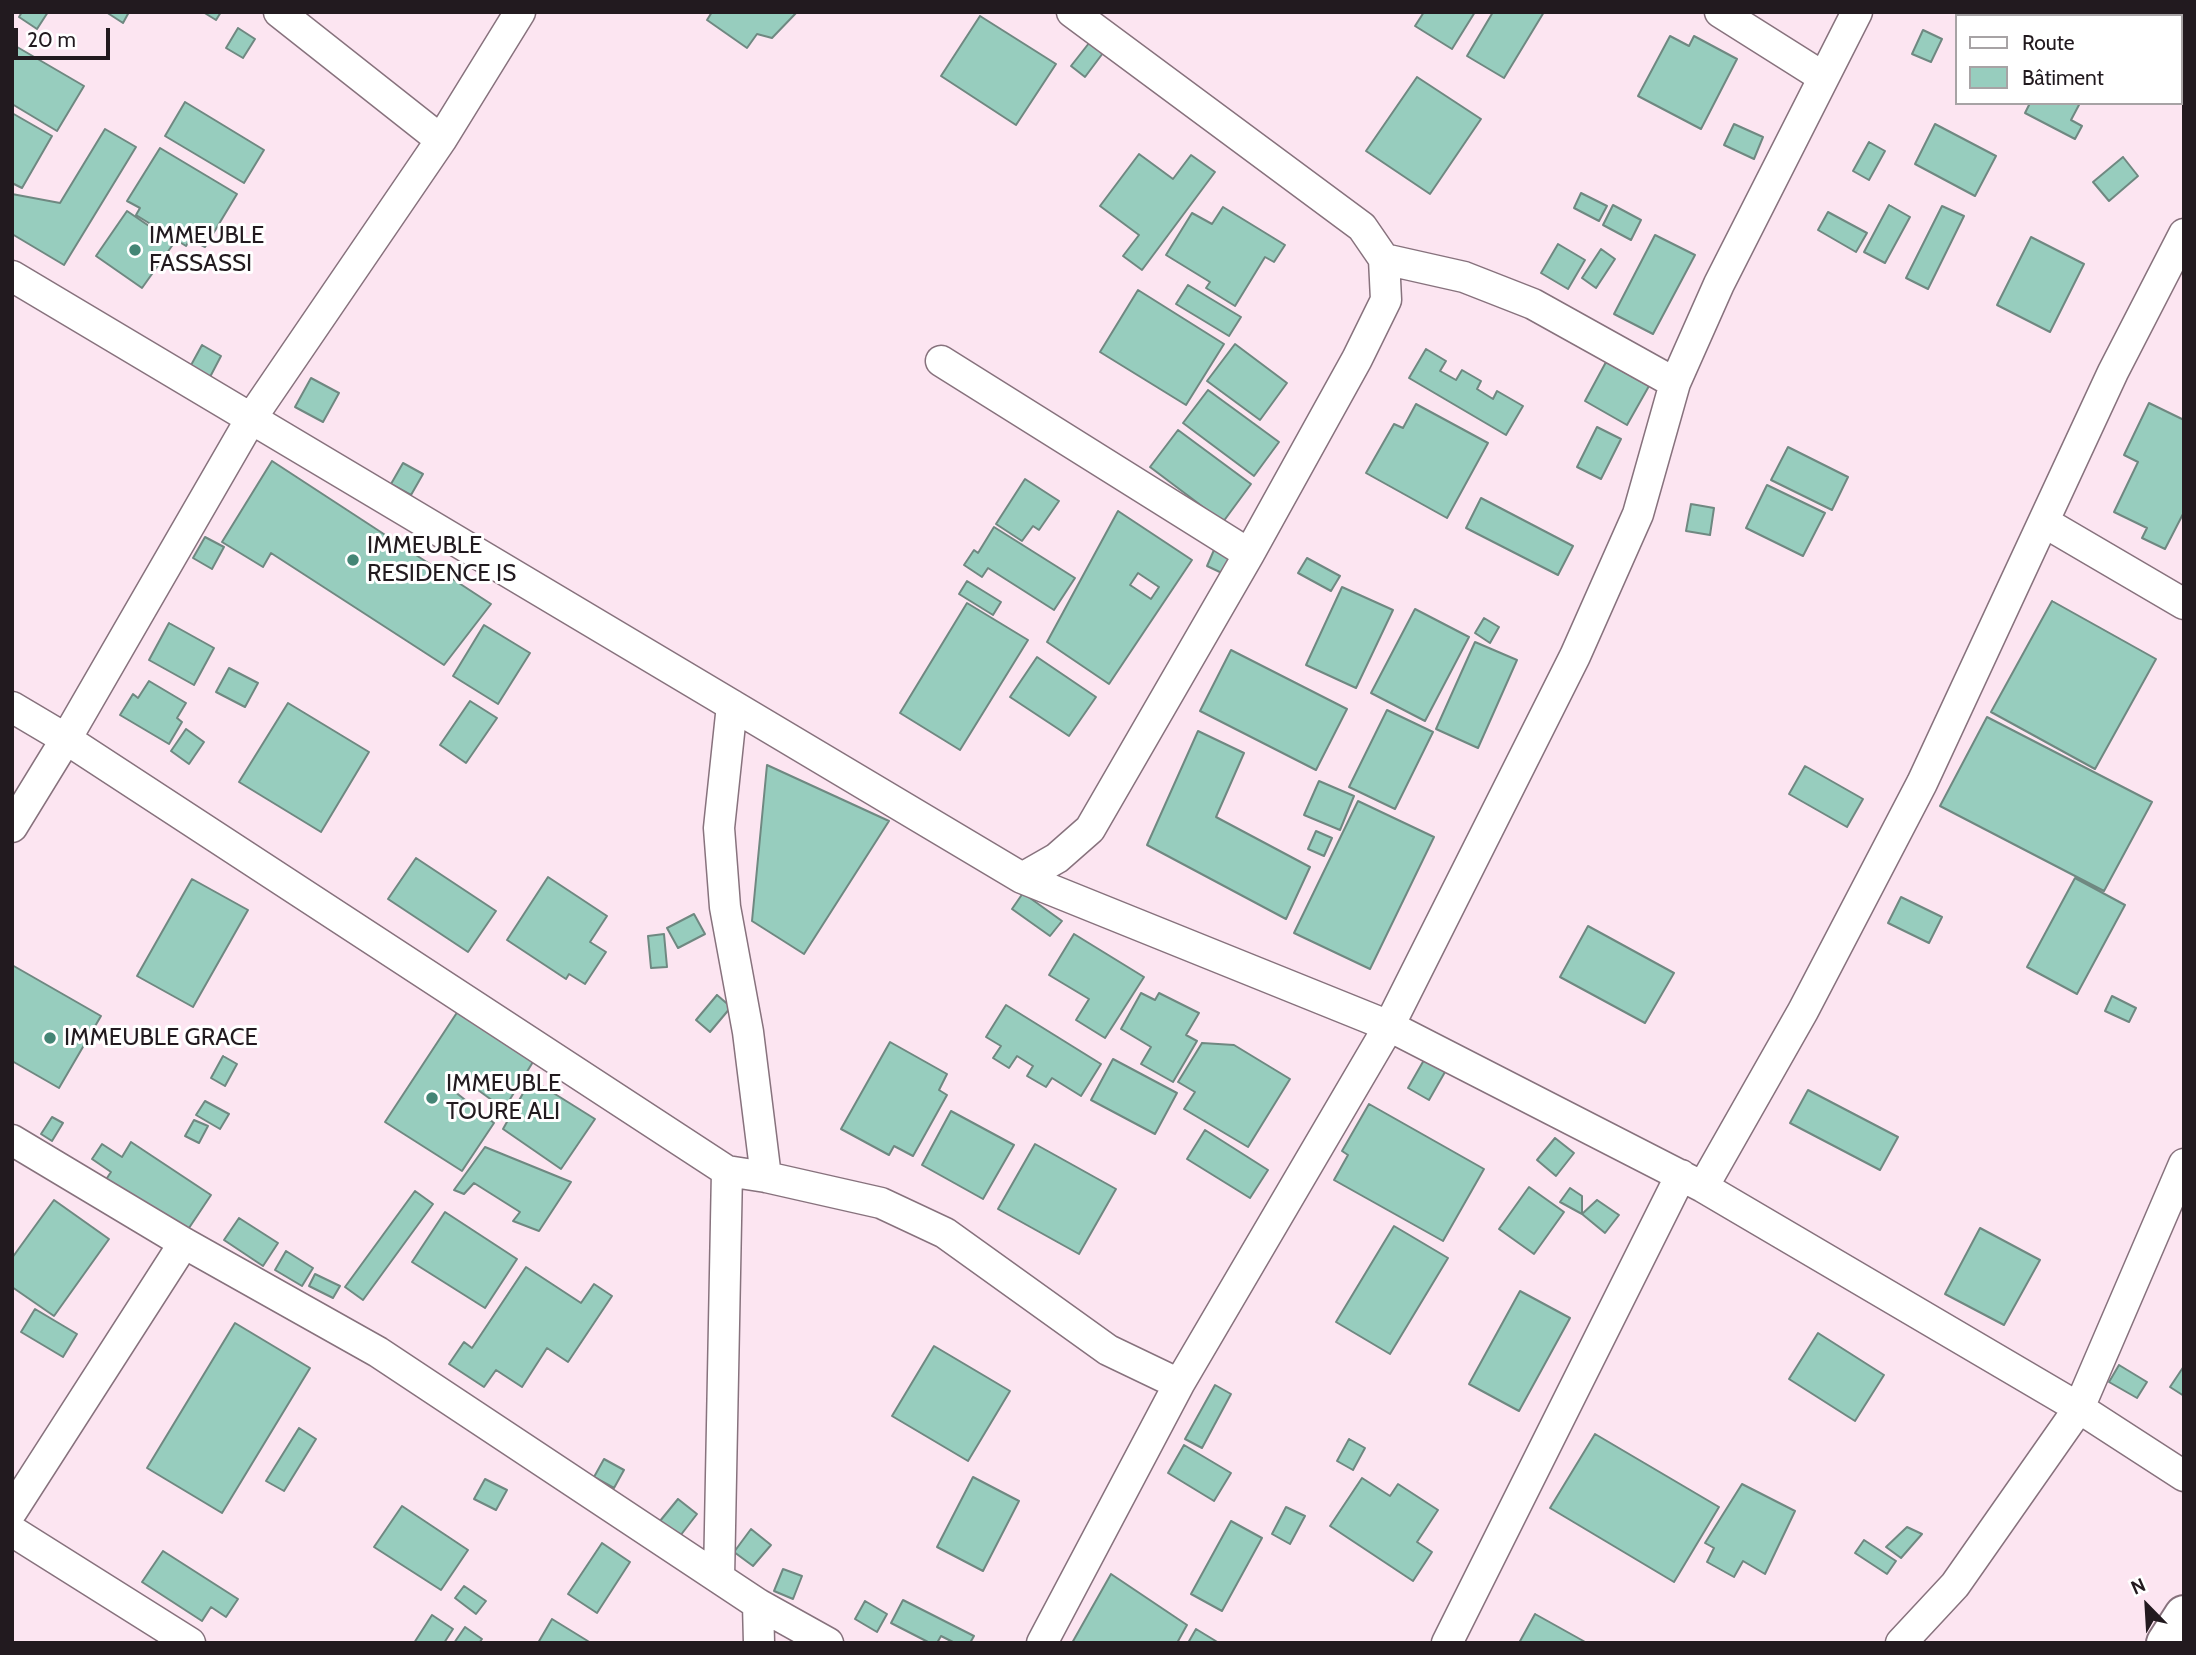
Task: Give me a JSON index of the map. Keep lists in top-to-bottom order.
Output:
{
  "places": [
    "IMMEUBLE FASSASSI",
    "IMMEUBLE RESIDENCE IS",
    "IMMEUBLE GRACE",
    "IMMEUBLE TOURE ALI"
  ],
  "legend": ["Route", "Bâtiment"],
  "scale_bar": "20 m",
  "north": "top left"
}
